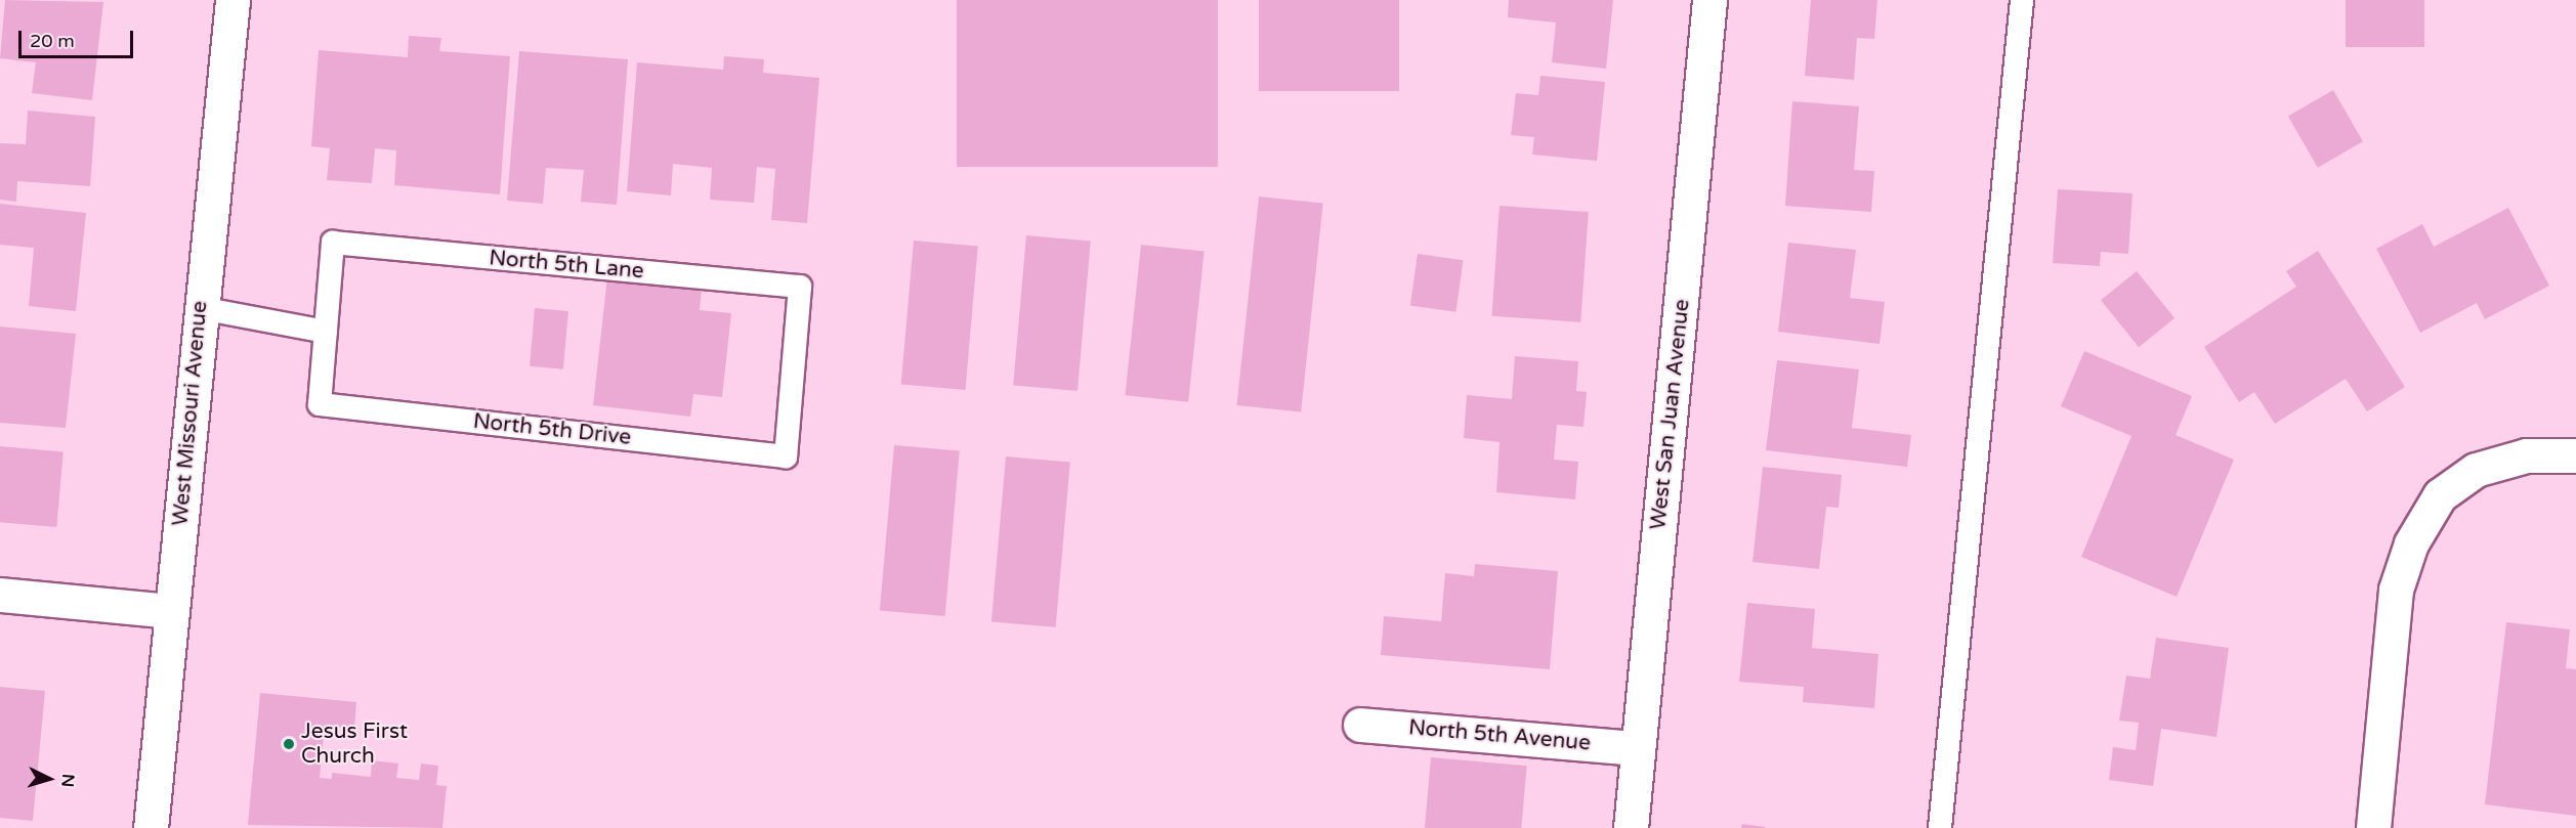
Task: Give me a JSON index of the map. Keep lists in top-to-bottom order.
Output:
{
  "streets": {
    "street": ["West Missouri Avenue", "West San Juan Avenue", "North 5th Avenue"],
    "lane": ["North 5th Lane", "North 5th Drive"]
  },
  "crossings": [
    ["North 5th Lane", "North 5th Drive"],
    ["West San Juan Avenue", "North 5th Avenue"]
  ],
  "places": ["Jesus First Church"],
  "scale_bar": "20 m",
  "north": "right"
}
